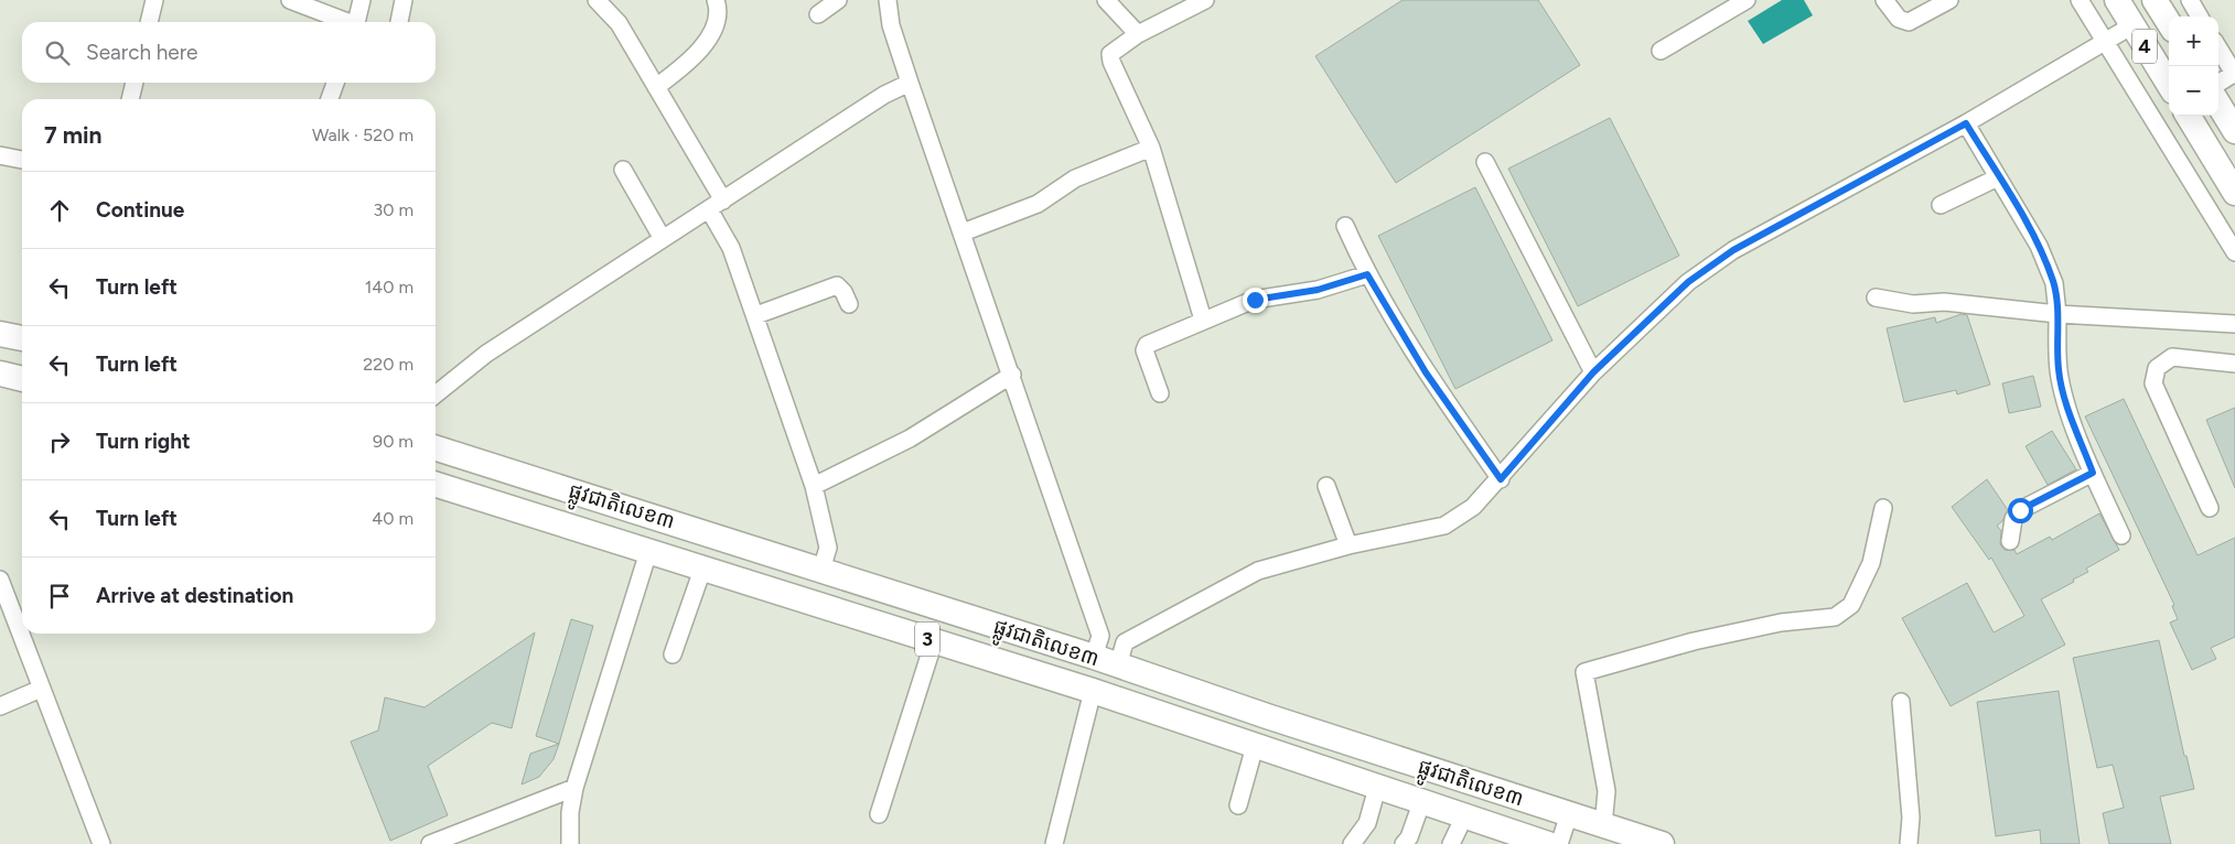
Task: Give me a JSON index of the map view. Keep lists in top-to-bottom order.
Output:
{
  "streets": {
    "highway": ["4", "ផ្លូវជាតិលេខ៣", "3"]
  },
  "page": {
    "map_buttons": ["+", "−"],
    "search": "Search here",
    "heading": ["7 min", "Walk · 520 m"],
    "list": [
      ["Continue", "30 m"],
      ["Turn left", "140 m"],
      ["Turn left", "220 m"],
      ["Turn right", "90 m"],
      ["Turn left", "40 m"],
      "Arrive at destination"
    ]
  }
}
